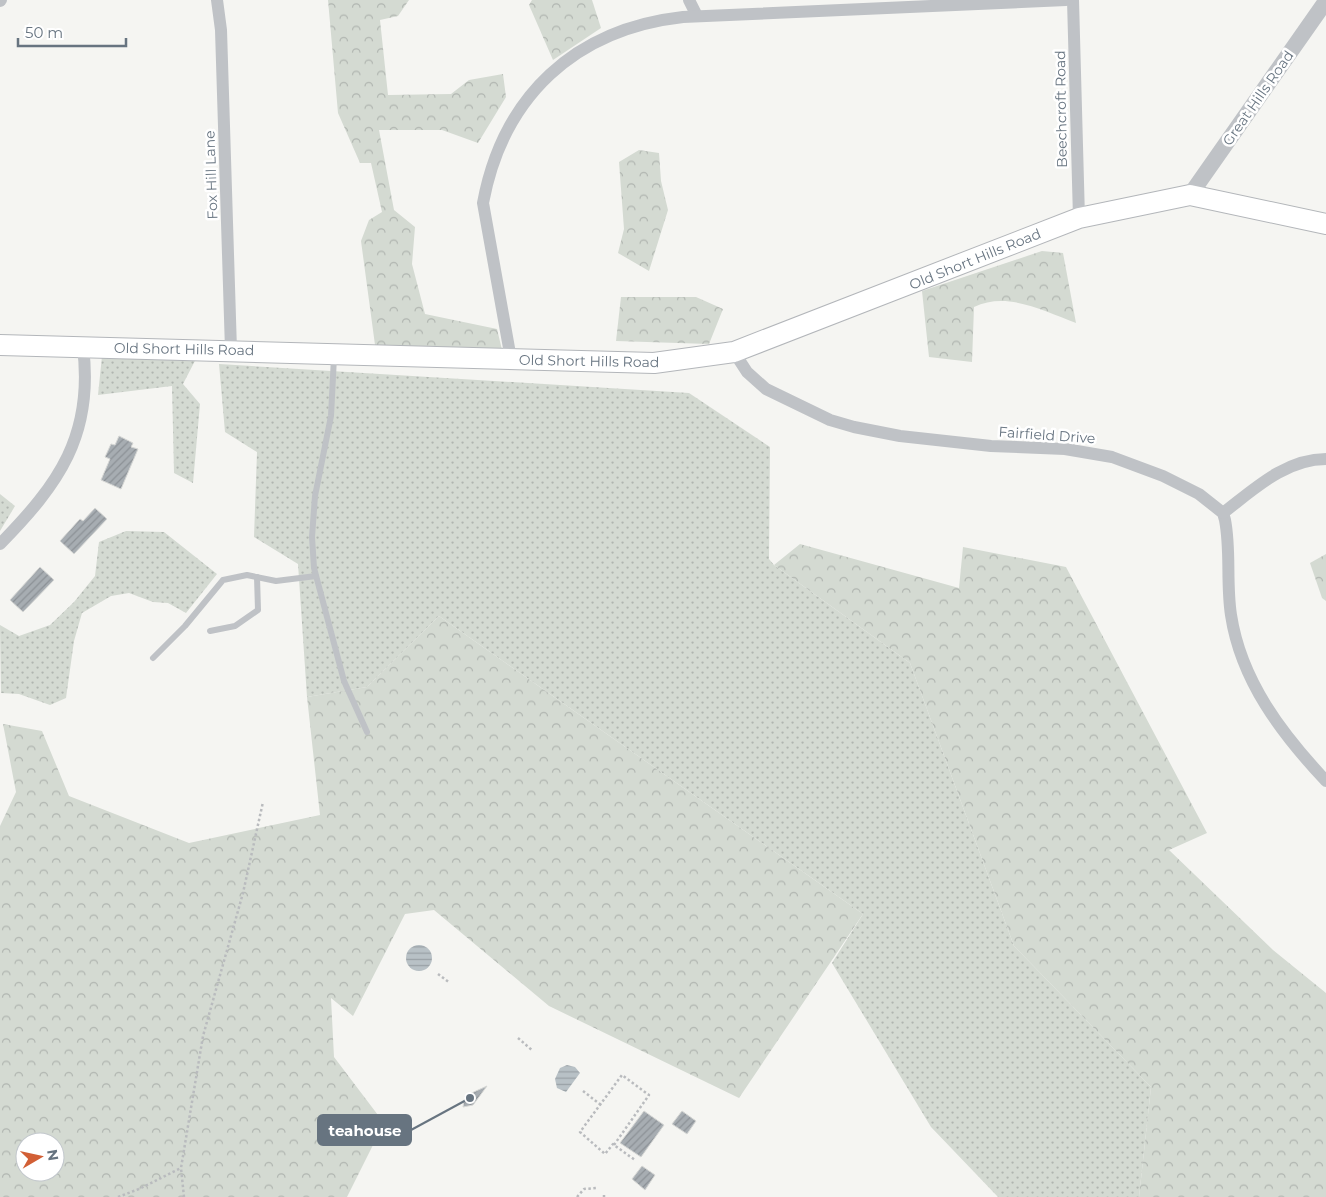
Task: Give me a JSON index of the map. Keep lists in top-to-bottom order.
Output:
{
  "streets": {
    "main road": ["Old Short Hills Road"],
    "street": [
      "Great Hills Road",
      "Beechcroft Road",
      "Fox Hill Lane",
      "Fairfield Drive"
    ]
  },
  "crossings": [
    ["Great Hills Road", "Old Short Hills Road"],
    ["Beechcroft Road", "Old Short Hills Road"],
    ["Fox Hill Lane", "Old Short Hills Road"],
    ["Old Short Hills Road", "Fairfield Drive"]
  ],
  "places": ["teahouse"],
  "scale_bar": "50 m",
  "north": "right"
}
